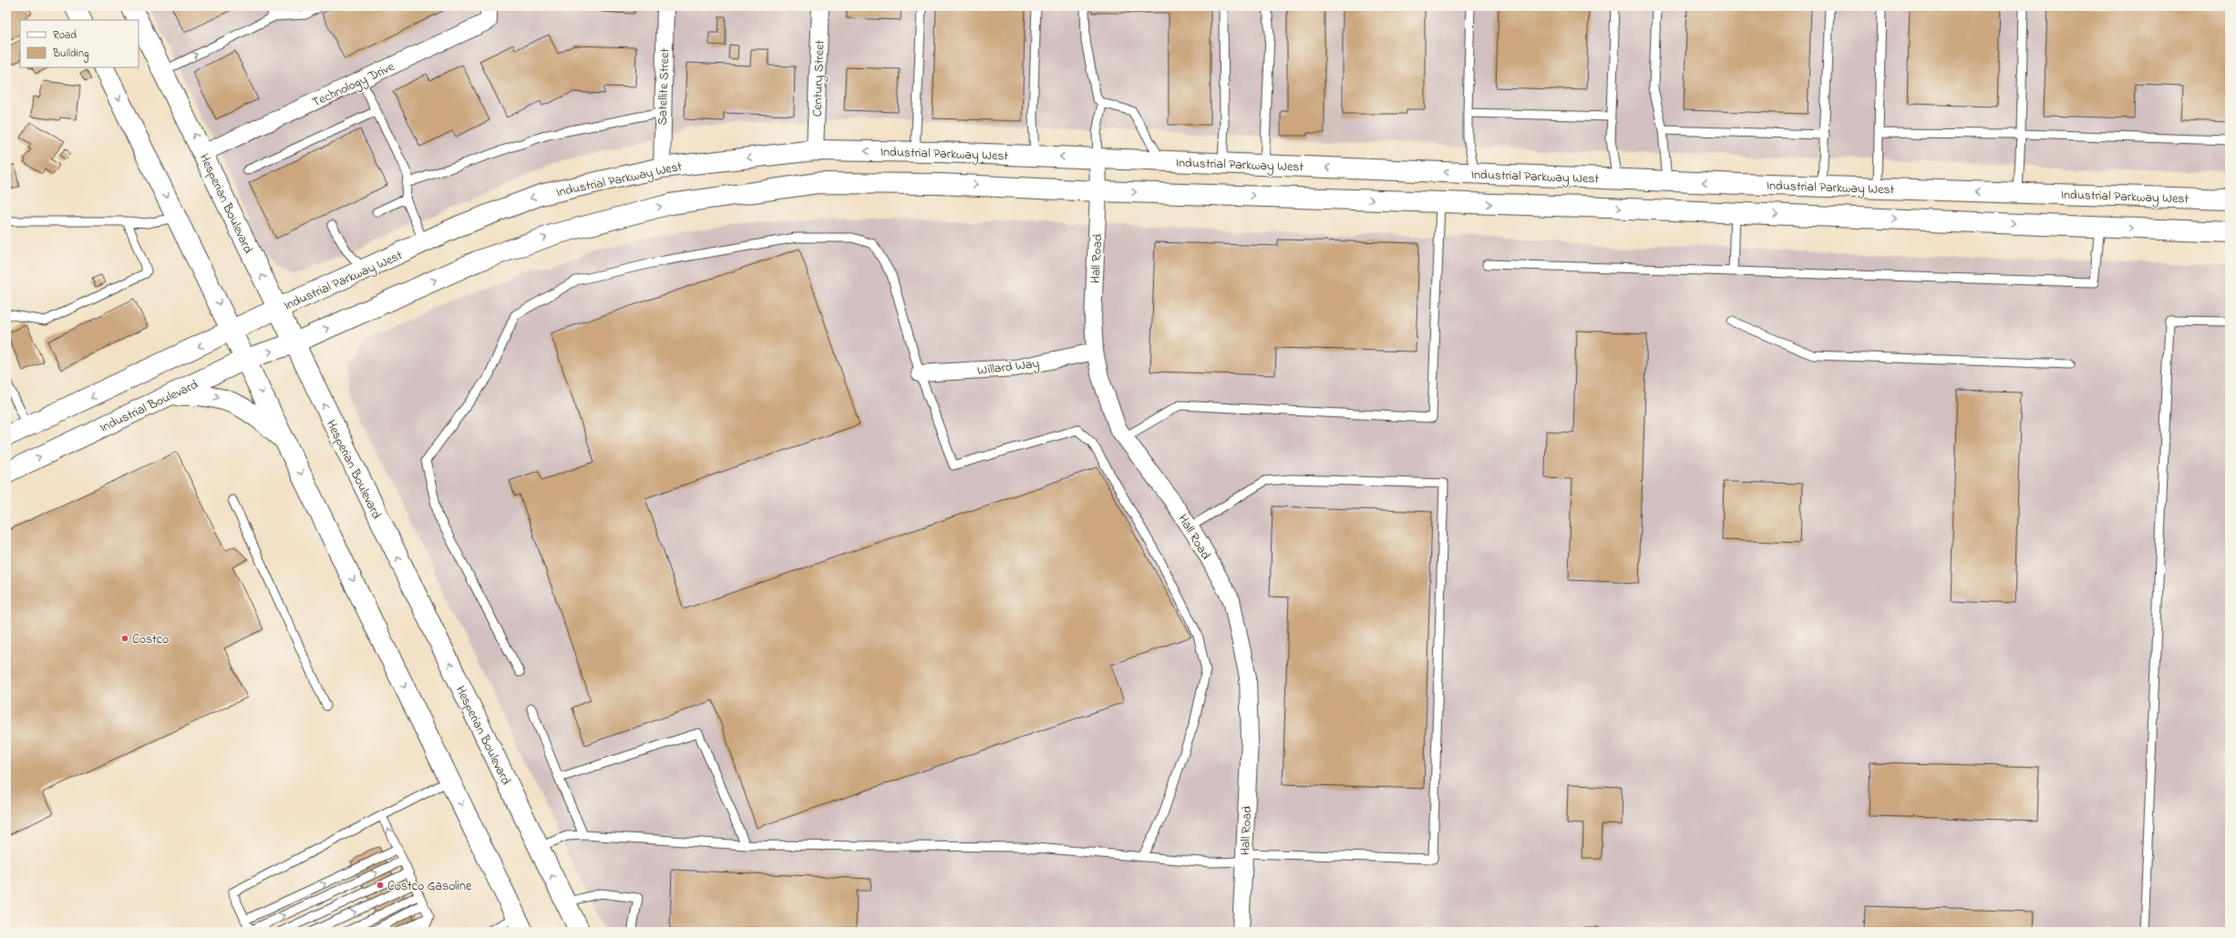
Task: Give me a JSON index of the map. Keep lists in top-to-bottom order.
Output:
{
  "streets": {
    "main road": ["Industrial Parkway West", "Hesperian Boulevard", "Industrial Boulevard"],
    "street": [
      "Century Street",
      "Technology Drive",
      "Satellite Street",
      "Hall Road",
      "Willard Way"
    ]
  },
  "crossings": [
    ["Century Street", "Industrial Parkway West"],
    ["Technology Drive", "Hesperian Boulevard"],
    ["Satellite Street", "Industrial Parkway West"],
    ["Industrial Parkway West", "Hesperian Boulevard"],
    ["Industrial Parkway West", "Hall Road"],
    ["Hesperian Boulevard", "Industrial Boulevard"],
    ["Hall Road", "Willard Way"]
  ],
  "places": ["Costco", "Costco Gasoline"],
  "legend": ["Road", "Building"]
}
